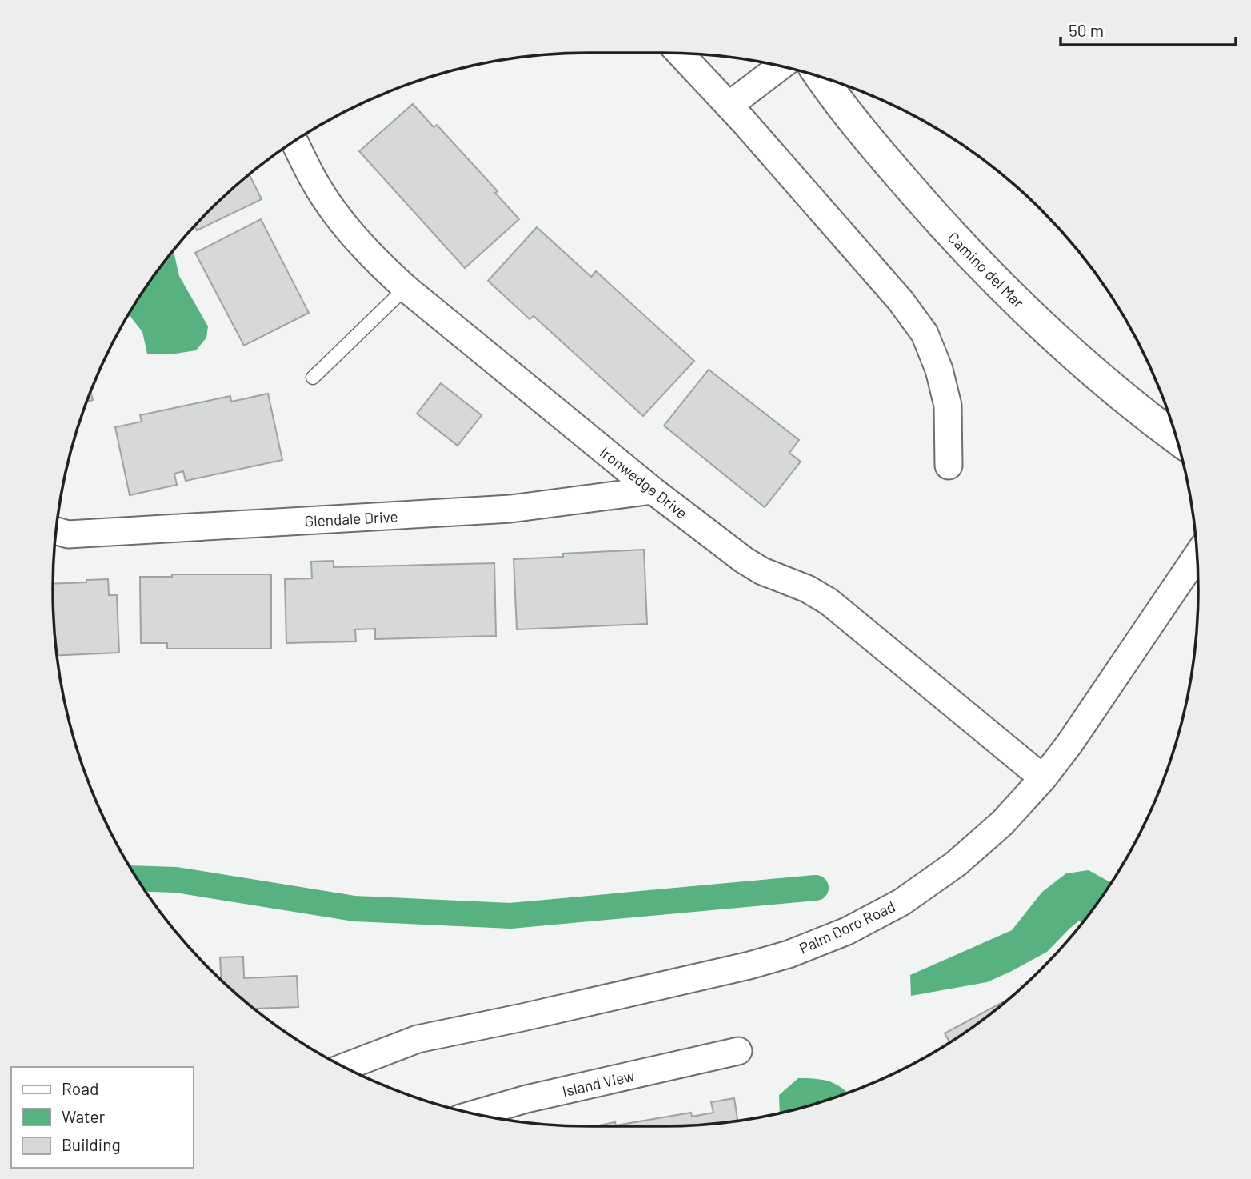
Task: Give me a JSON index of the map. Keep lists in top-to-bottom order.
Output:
{
  "streets": {
    "street": [
      "Camino del Mar",
      "Ironwedge Drive",
      "Glendale Drive",
      "Palm Doro Road",
      "Island View"
    ]
  },
  "crossings": [
    ["Ironwedge Drive", "Glendale Drive"],
    ["Ironwedge Drive", "Palm Doro Road"]
  ],
  "legend": ["Road", "Water", "Building"],
  "scale_bar": "50 m"
}
